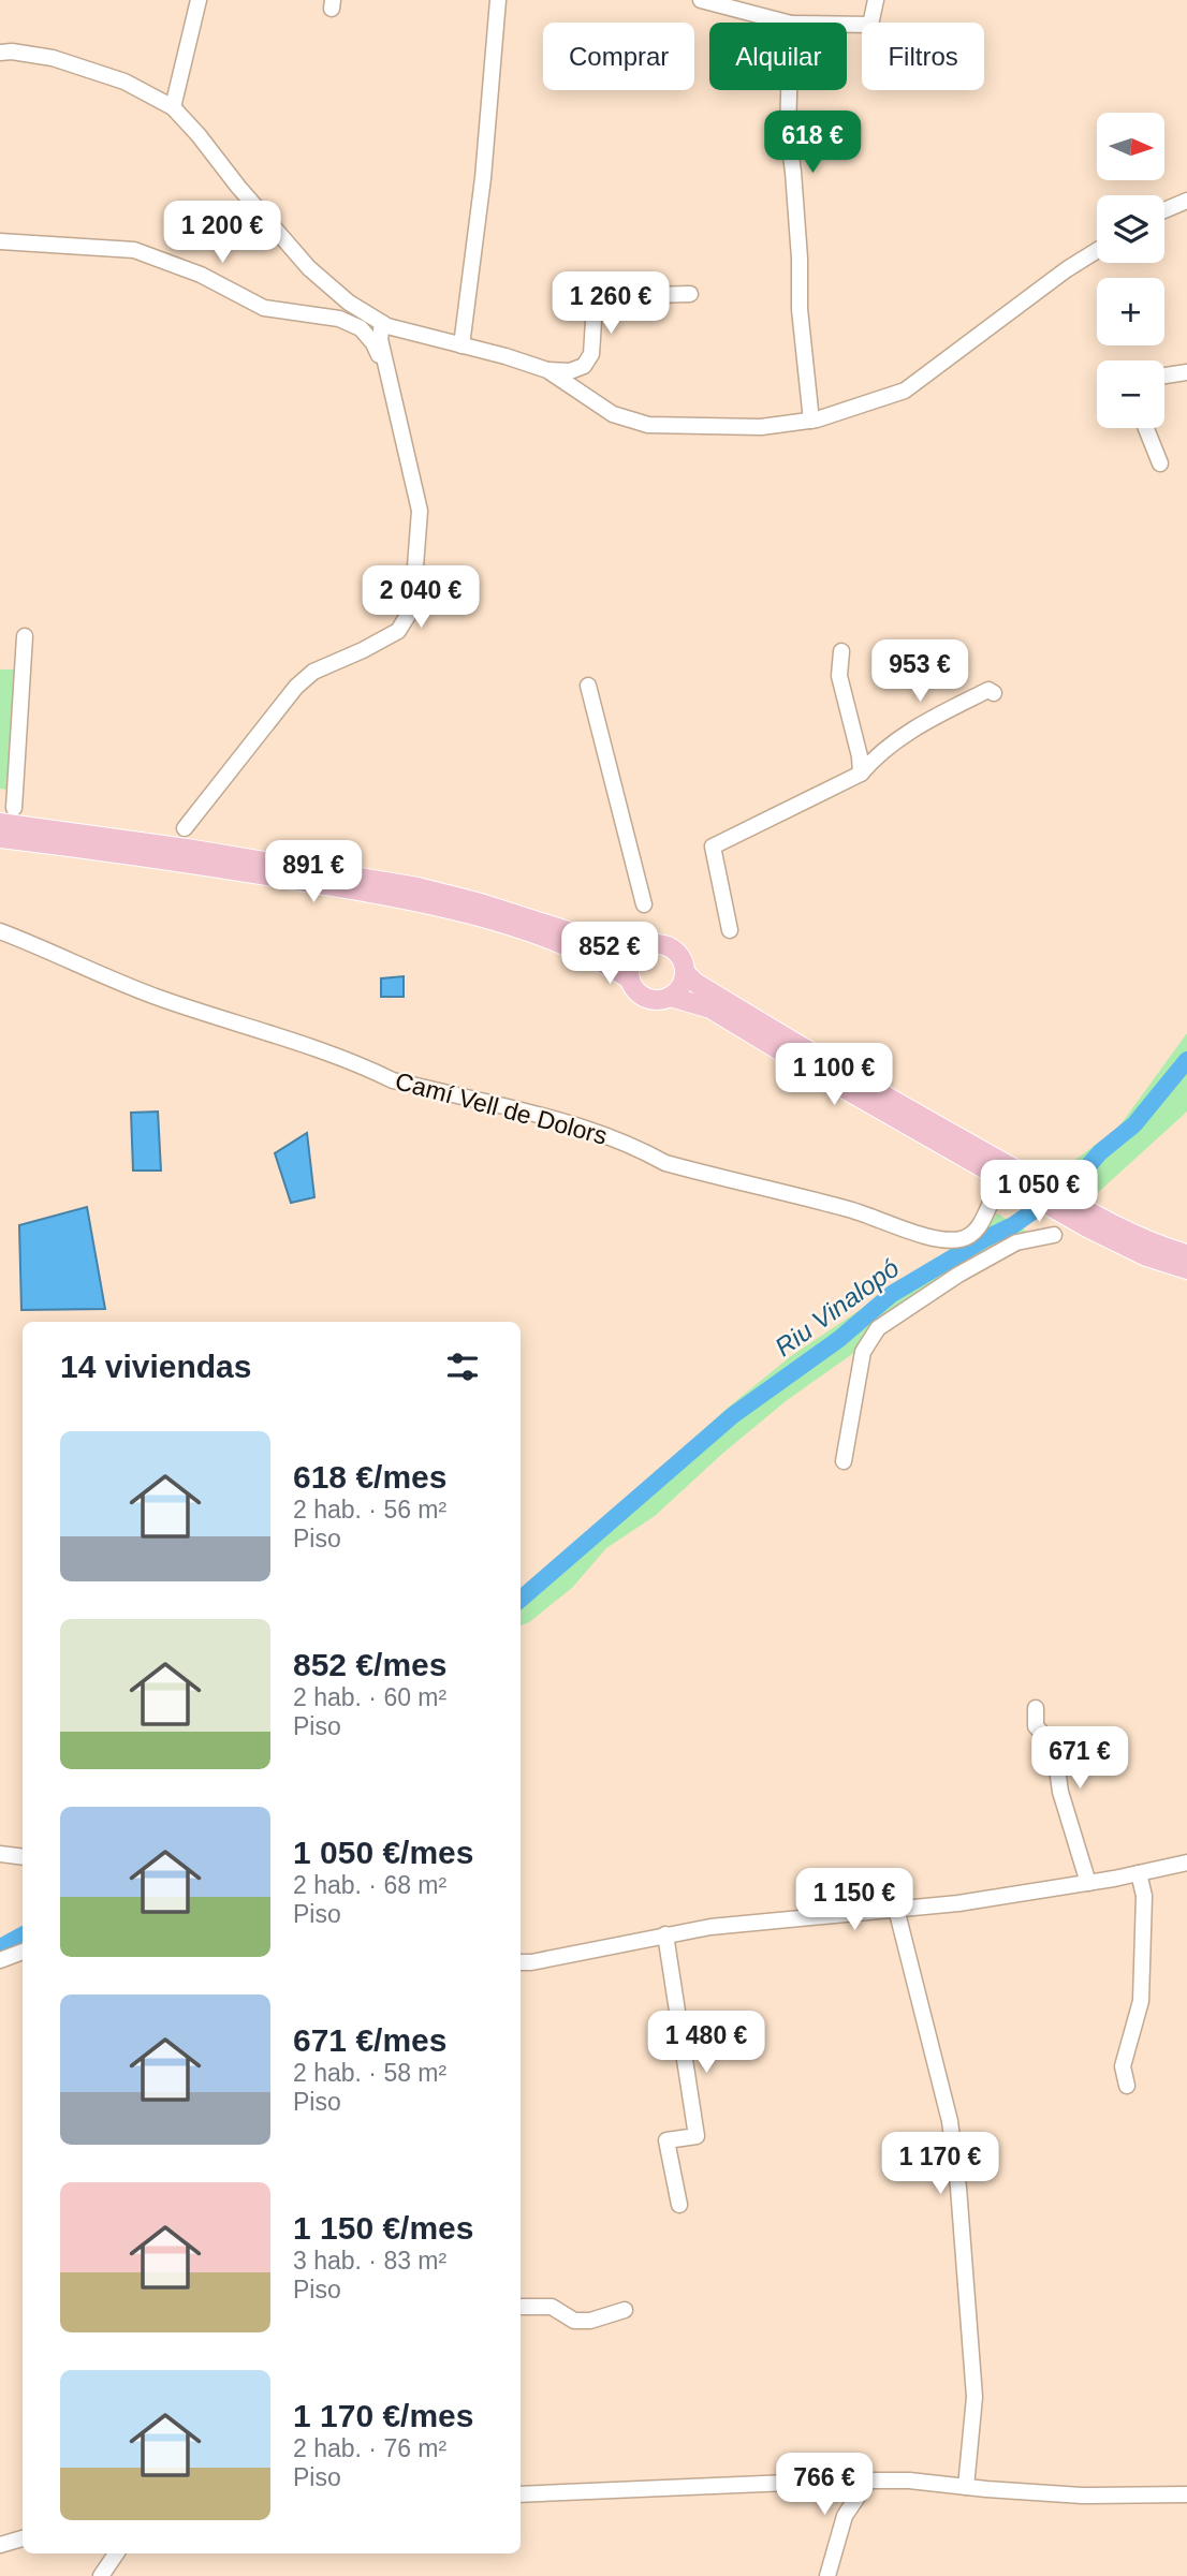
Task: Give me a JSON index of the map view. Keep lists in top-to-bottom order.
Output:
{
  "streets": {
    "street": ["Camí Vell de Dolors"]
  },
  "water": ["Riu Vinalopó"],
  "north": "right",
  "page": {
    "chip": ["Comprar", "Alquilar", "Filtros"],
    "price": [
      "618 €",
      "1 200 €",
      "1 260 €",
      "2 040 €",
      "953 €",
      "891 €",
      "852 €",
      "1 100 €",
      "1 050 €",
      "671 €",
      "1 150 €",
      "1 480 €",
      "1 170 €",
      "766 €"
    ],
    "map_buttons": ["+", "−"],
    "heading": "14 viviendas",
    "list": [
      {
        "name": "618 €/mes",
        "note": "2 hab. · 56 m² · Piso"
      },
      {
        "name": "852 €/mes",
        "note": "2 hab. · 60 m² · Piso"
      },
      {
        "name": "1 050 €/mes",
        "note": "2 hab. · 68 m² · Piso"
      },
      {
        "name": "671 €/mes",
        "note": "2 hab. · 58 m² · Piso"
      },
      {
        "name": "1 150 €/mes",
        "note": "3 hab. · 83 m² · Piso"
      },
      {
        "name": "1 170 €/mes",
        "note": "2 hab. · 76 m² · Piso"
      }
    ]
  }
}
